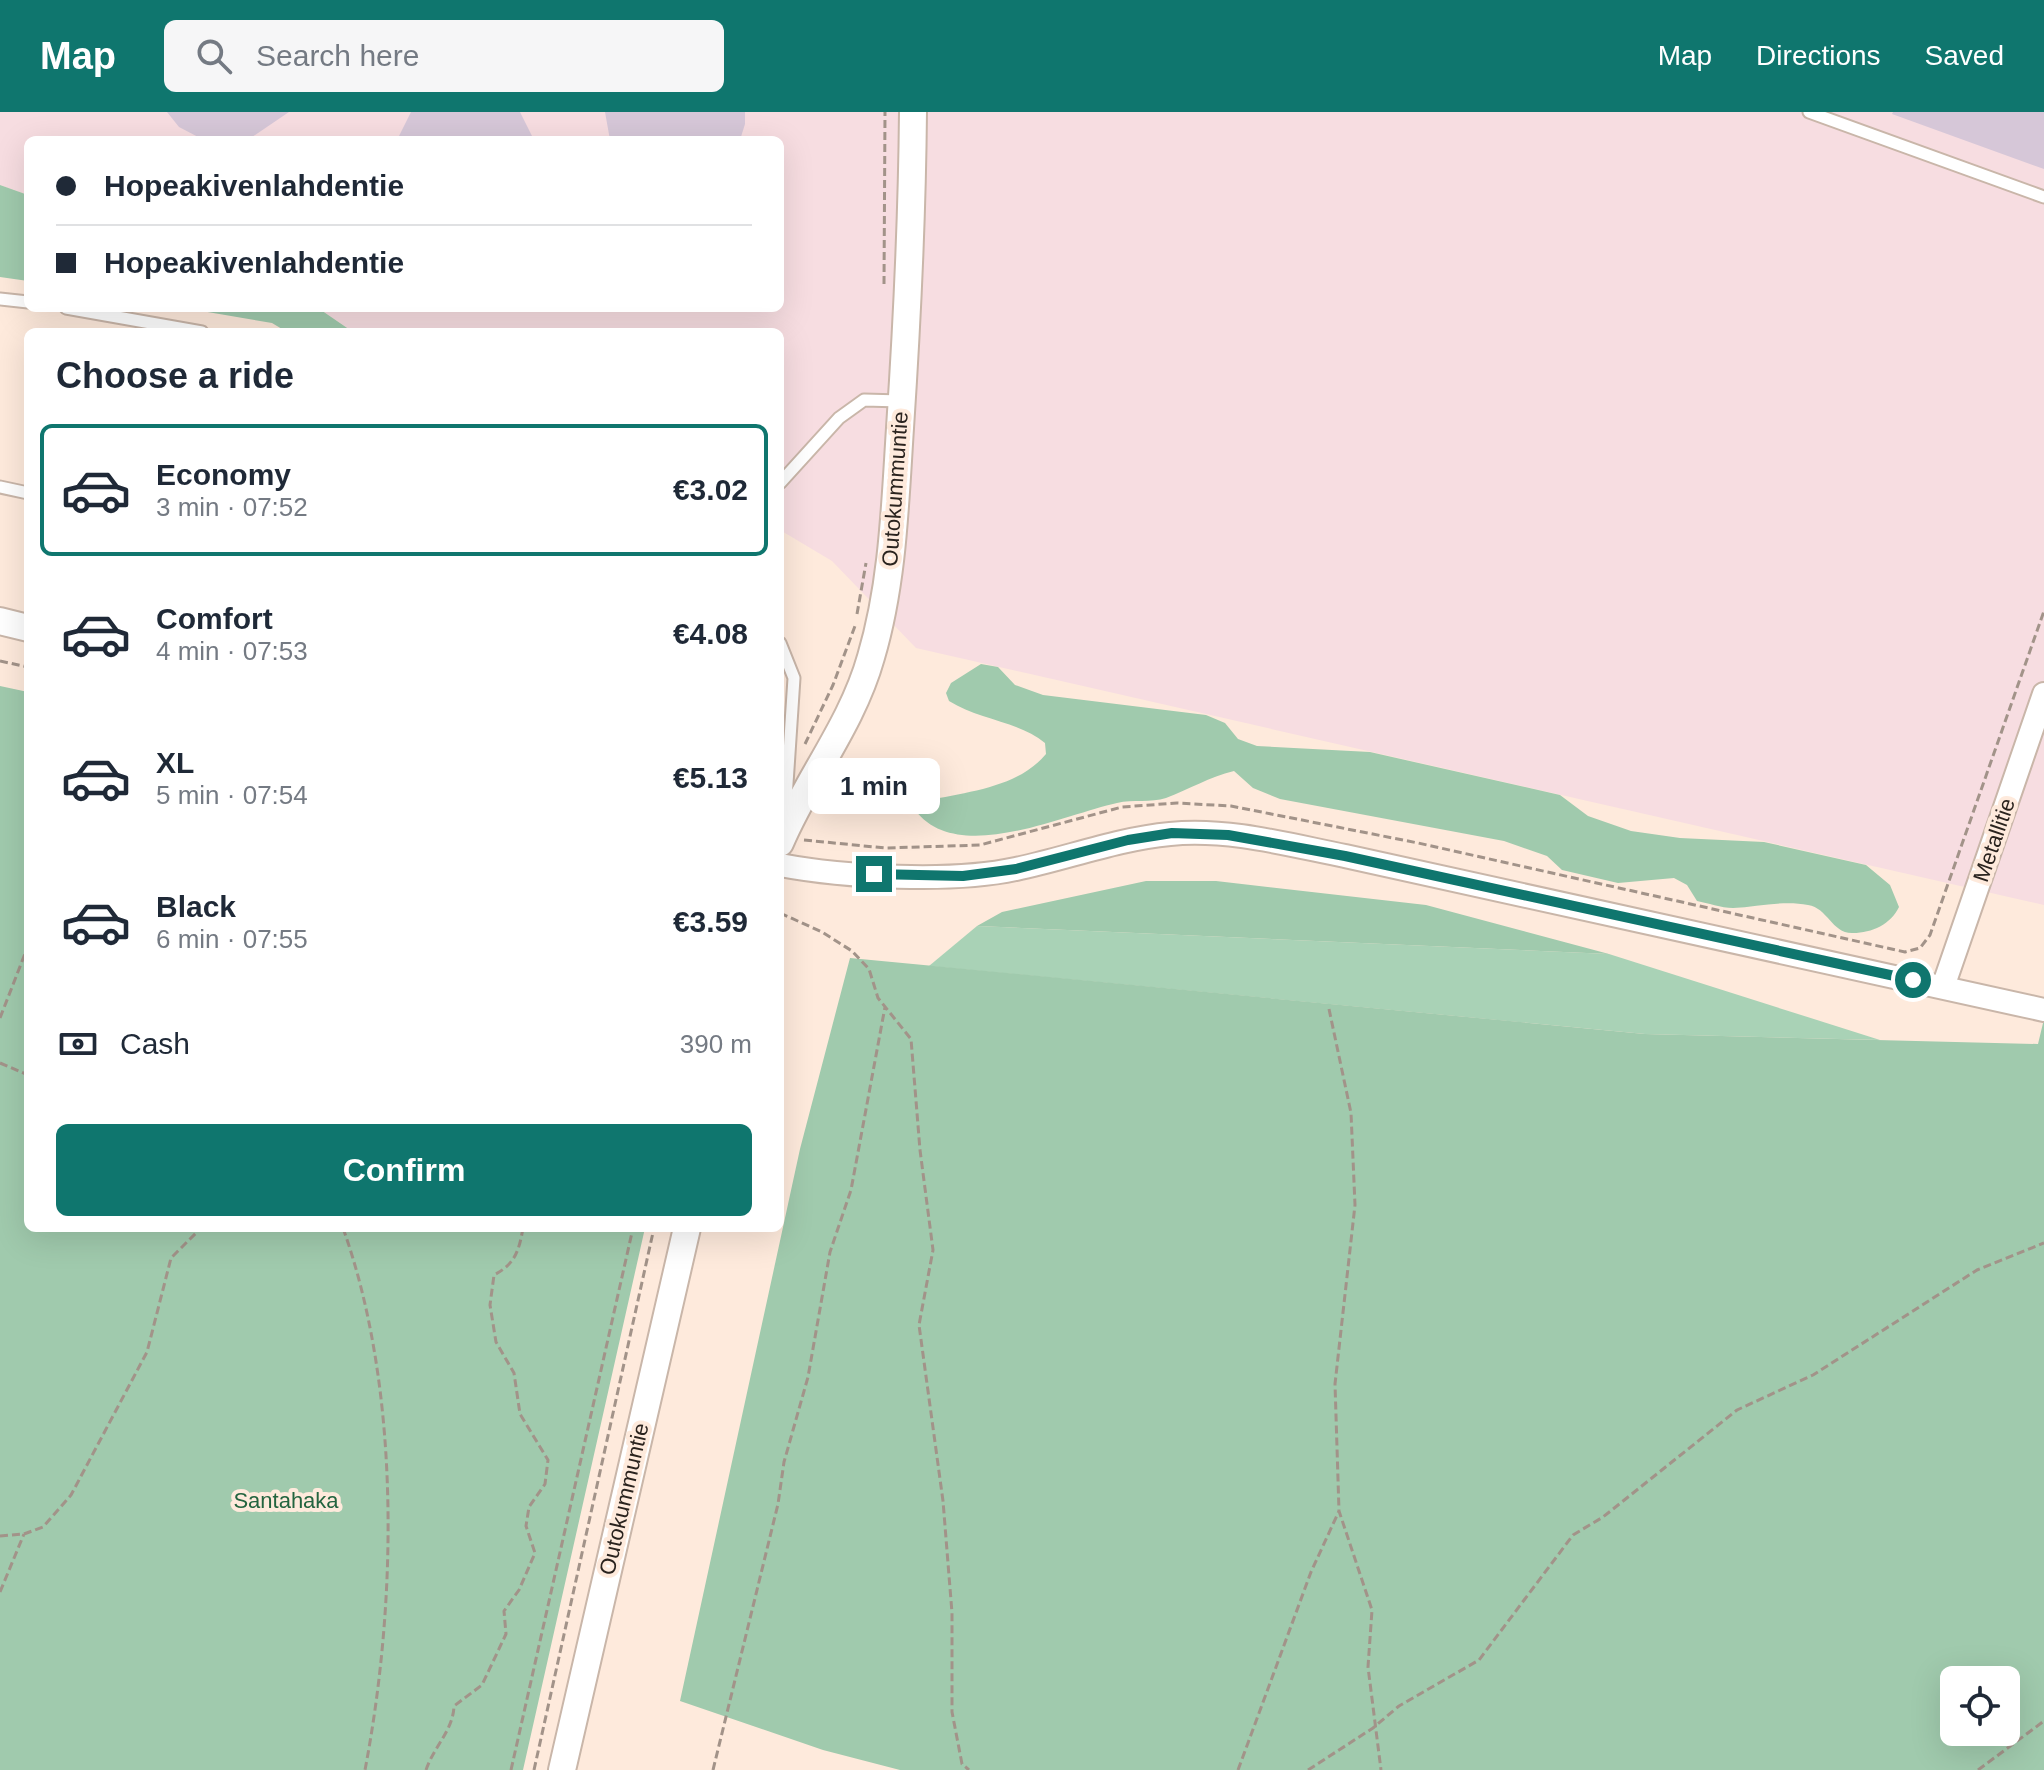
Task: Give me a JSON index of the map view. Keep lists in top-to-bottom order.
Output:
{
  "streets": {
    "street": ["Outokummuntie", "Metallitie"]
  },
  "parks": ["Santahaka"],
  "page": {
    "header": "Map",
    "search": "Search here",
    "nav": ["Map", "Directions", "Saved"],
    "banner": ["Hopeakivenlahdentie", "Hopeakivenlahdentie"],
    "heading": "Choose a ride",
    "list": [
      {
        "name": "Economy",
        "note": "3 min · 07:52",
        "value": "€3.02"
      },
      {
        "name": "Comfort",
        "note": "4 min · 07:53",
        "value": "€4.08"
      },
      {
        "name": "XL",
        "note": "5 min · 07:54",
        "value": "€5.13"
      },
      {
        "name": "Black",
        "note": "6 min · 07:55",
        "value": "€3.59"
      }
    ],
    "bubble": "1 min",
    "pay": ["Cash", "390 m"],
    "buttons": "Confirm"
  }
}
